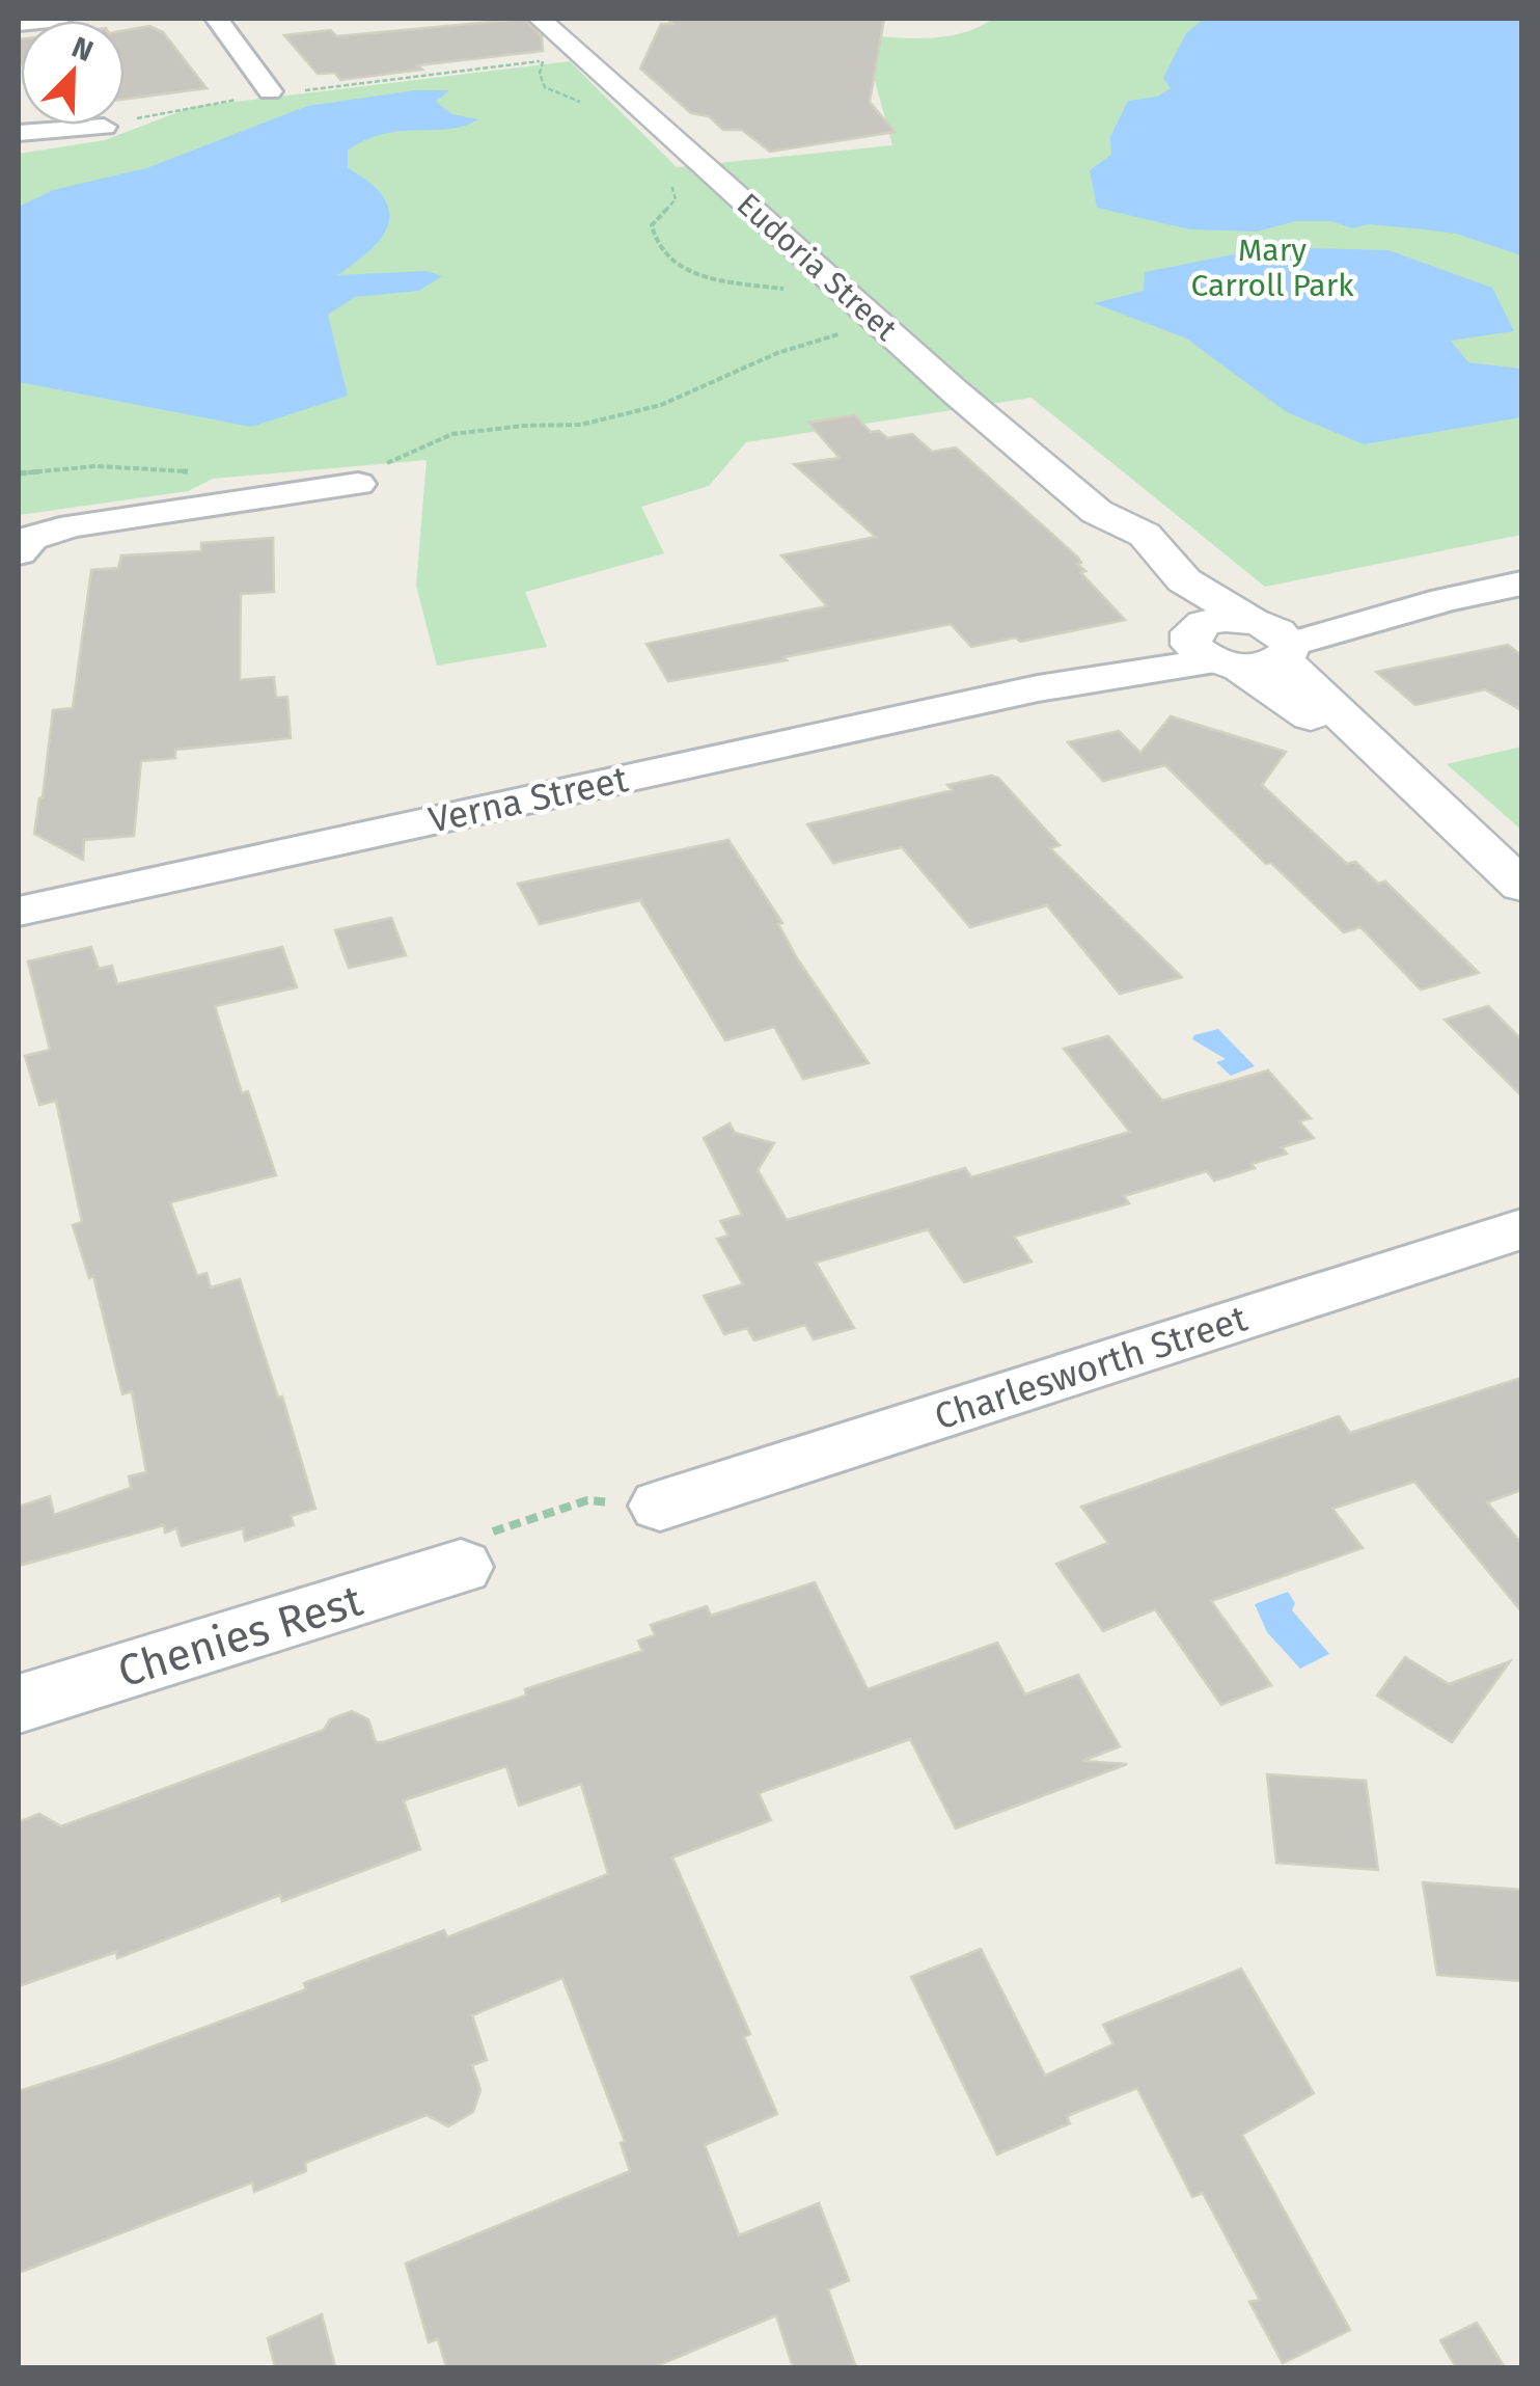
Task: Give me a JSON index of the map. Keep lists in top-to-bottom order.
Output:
{
  "streets": {
    "street": [
      "Eudoria Street",
      "Verna Street",
      "Charlesworth Street",
      "Chenies Rest"
    ]
  },
  "crossings": [
    ["Eudoria Street", "Verna Street"]
  ],
  "parks": ["Mary Carroll Park"],
  "north": "top right"
}
